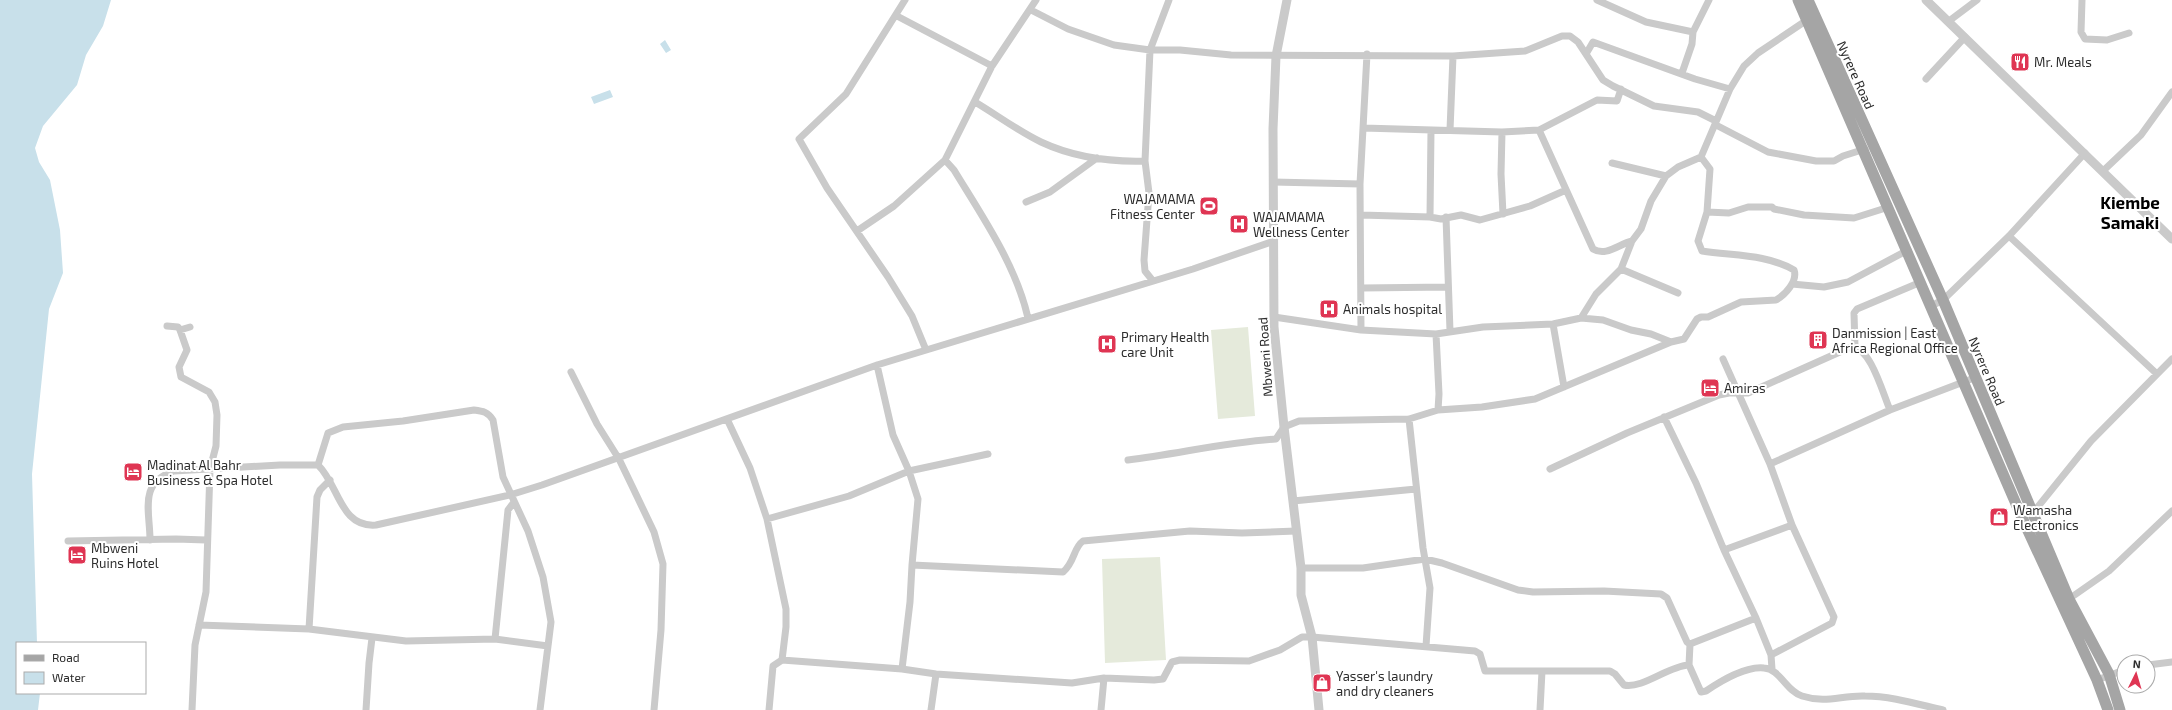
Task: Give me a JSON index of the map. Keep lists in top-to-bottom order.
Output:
{
  "streets": {
    "main road": ["Nyrere Road"],
    "street": ["Mbweni Road"]
  },
  "districts": ["Kiembe Samaki"],
  "places": {
    "restaurant": ["Mr. Meals"],
    "sports": ["WAJAMAMA Fitness Center"],
    "hospital": ["WAJAMAMA Wellness Center", "Animals hospital", "Primary Health care Unit"],
    "building": ["Danmission | East Africa Regional Office"],
    "hotel": ["Amiras", "Madinat Al Bahr Business & Spa Hotel", "Mbweni Ruins Hotel"],
    "shop": ["Wamasha Electronics", "Yasser's laundry and dry cleaners"]
  },
  "legend": ["Road", "Water"],
  "north": "top"
}
